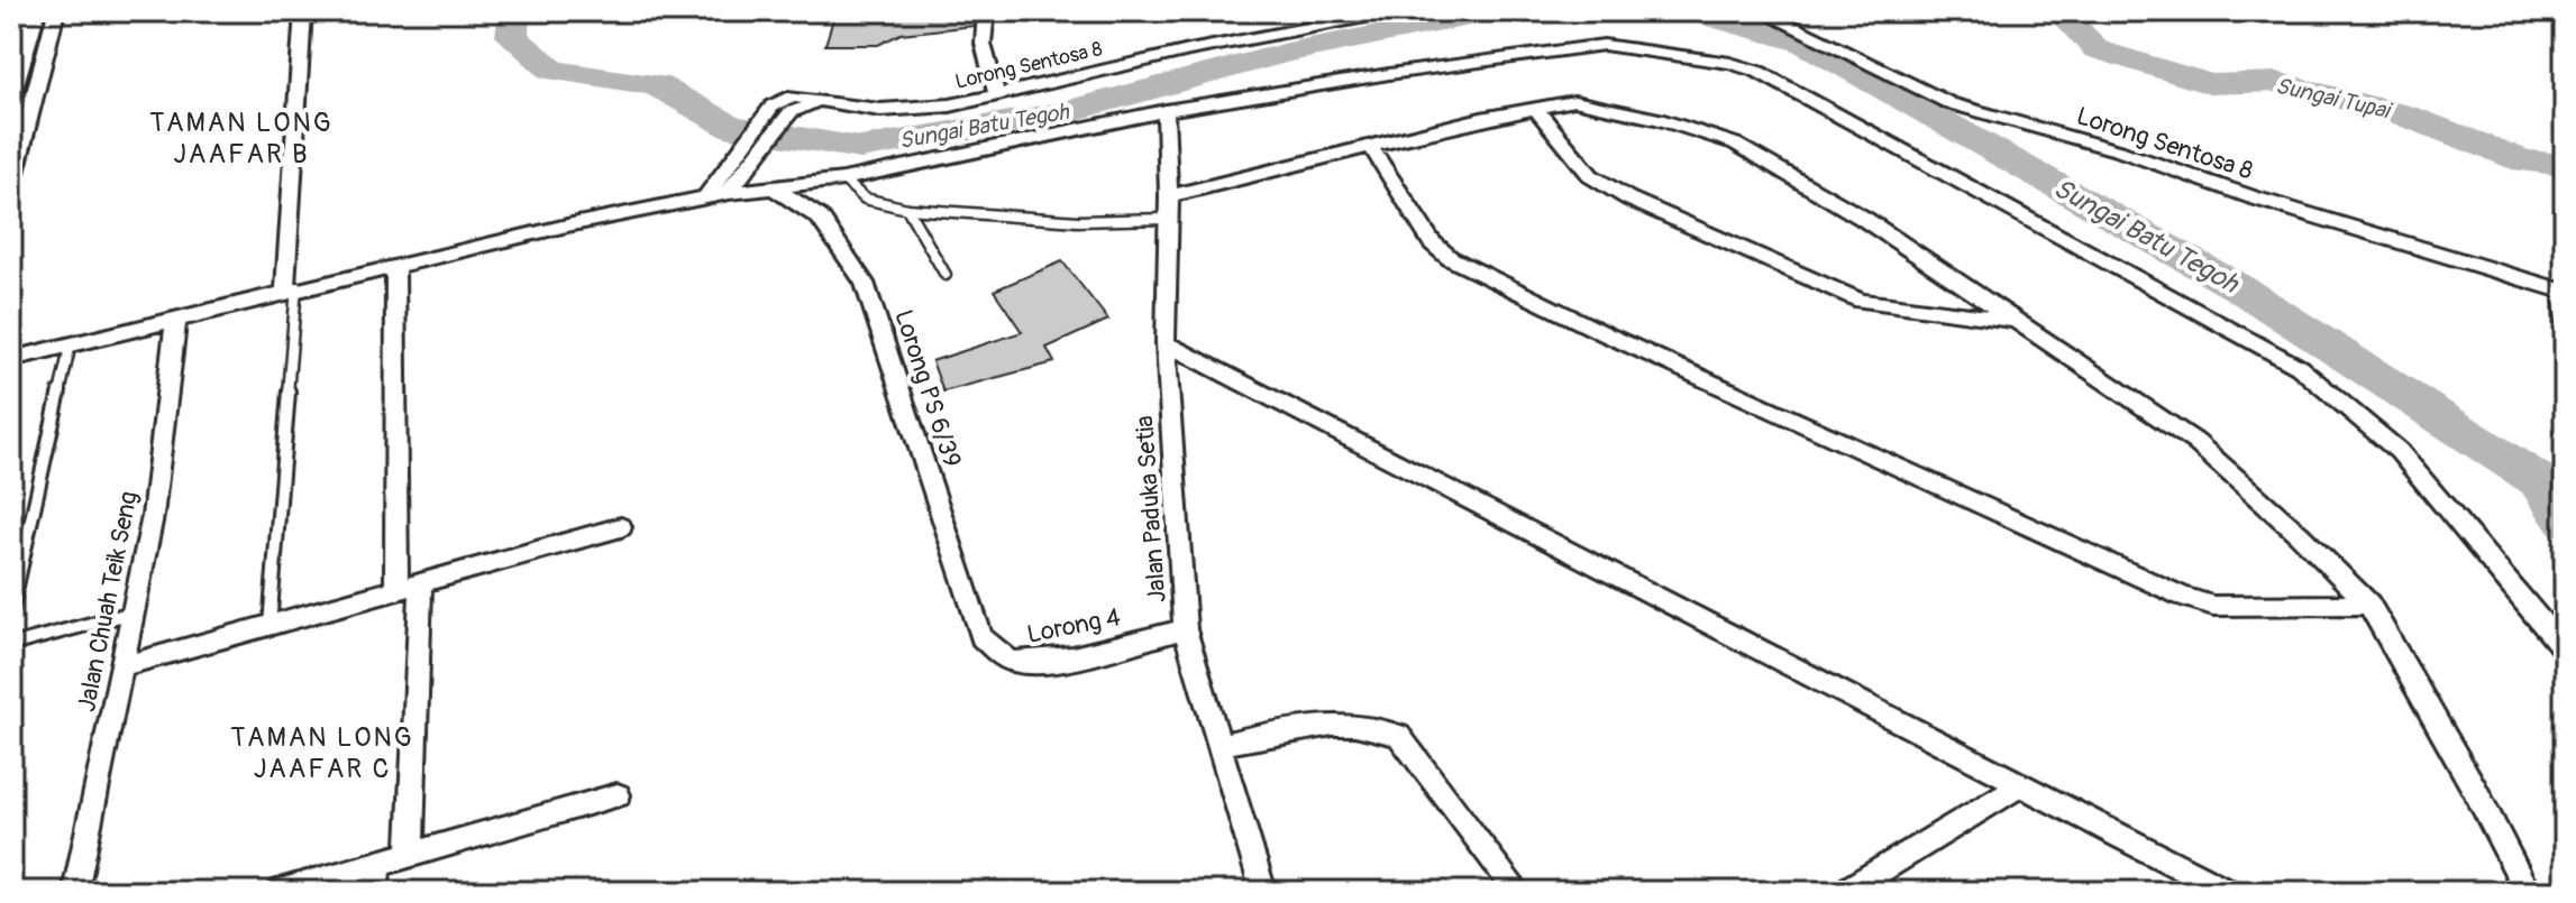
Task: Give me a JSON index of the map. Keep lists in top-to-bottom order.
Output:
{
  "streets": {
    "street": [
      "Lorong Sentosa 8",
      "Lorong PS 6/39",
      "Jalan Paduka Setia",
      "Jalan Chuah Teik Seng",
      "Lorong 4"
    ]
  },
  "crossings": [
    ["Lorong PS 6/39", "Lorong 4"],
    ["Jalan Paduka Setia", "Lorong 4"]
  ],
  "districts": ["TAMAN LONG JAAFAR B", "TAMAN LONG JAAFAR C"],
  "water": ["Sungai Tupai", "Sungai Batu Tegoh"]
}
